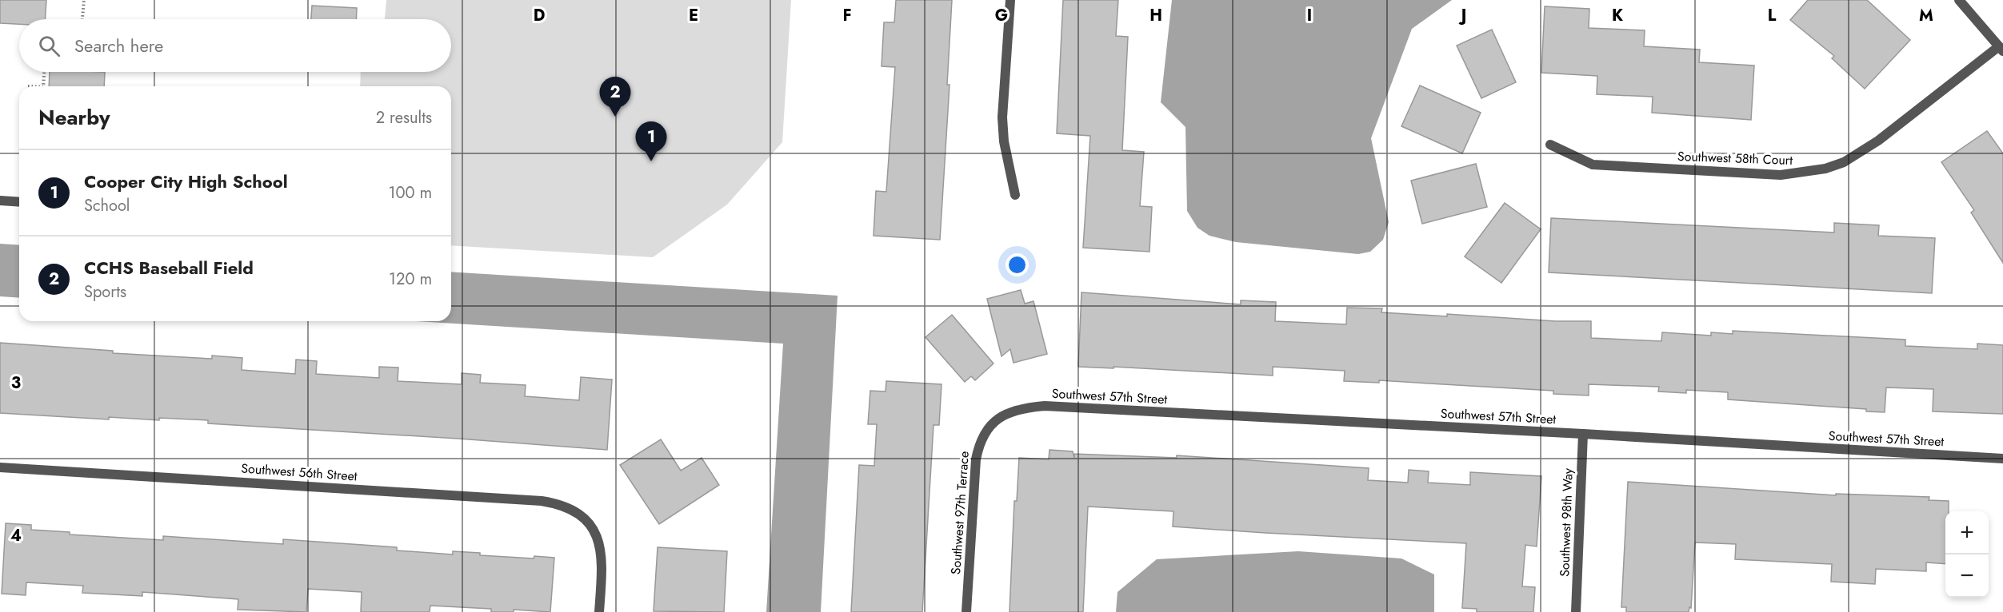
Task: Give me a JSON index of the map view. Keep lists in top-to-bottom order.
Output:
{
  "streets": {
    "street": [
      "Southwest 58th Court",
      "Southwest 57th Street",
      "Southwest 56th Street",
      "Southwest 97th Terrace",
      "Southwest 98th Way"
    ]
  },
  "crossings": [
    ["Southwest 57th Street", "Southwest 97th Terrace"],
    ["Southwest 57th Street", "Southwest 98th Way"]
  ],
  "page": {
    "search": "Search here",
    "pins": ["2", "1"],
    "heading": ["Nearby", "2 results"],
    "list": [
      {
        "mark": "1",
        "name": "Cooper City High School",
        "note": "School",
        "value": "100 m"
      },
      {
        "mark": "2",
        "name": "CCHS Baseball Field",
        "note": "Sports",
        "value": "120 m"
      }
    ],
    "map_buttons": ["+", "−"]
  },
  "grid": {
    "columns": [
      "D",
      "E",
      "F",
      "G",
      "H",
      "I",
      "J",
      "K",
      "L",
      "M"
    ],
    "rows": ["3", "4"]
  }
}
